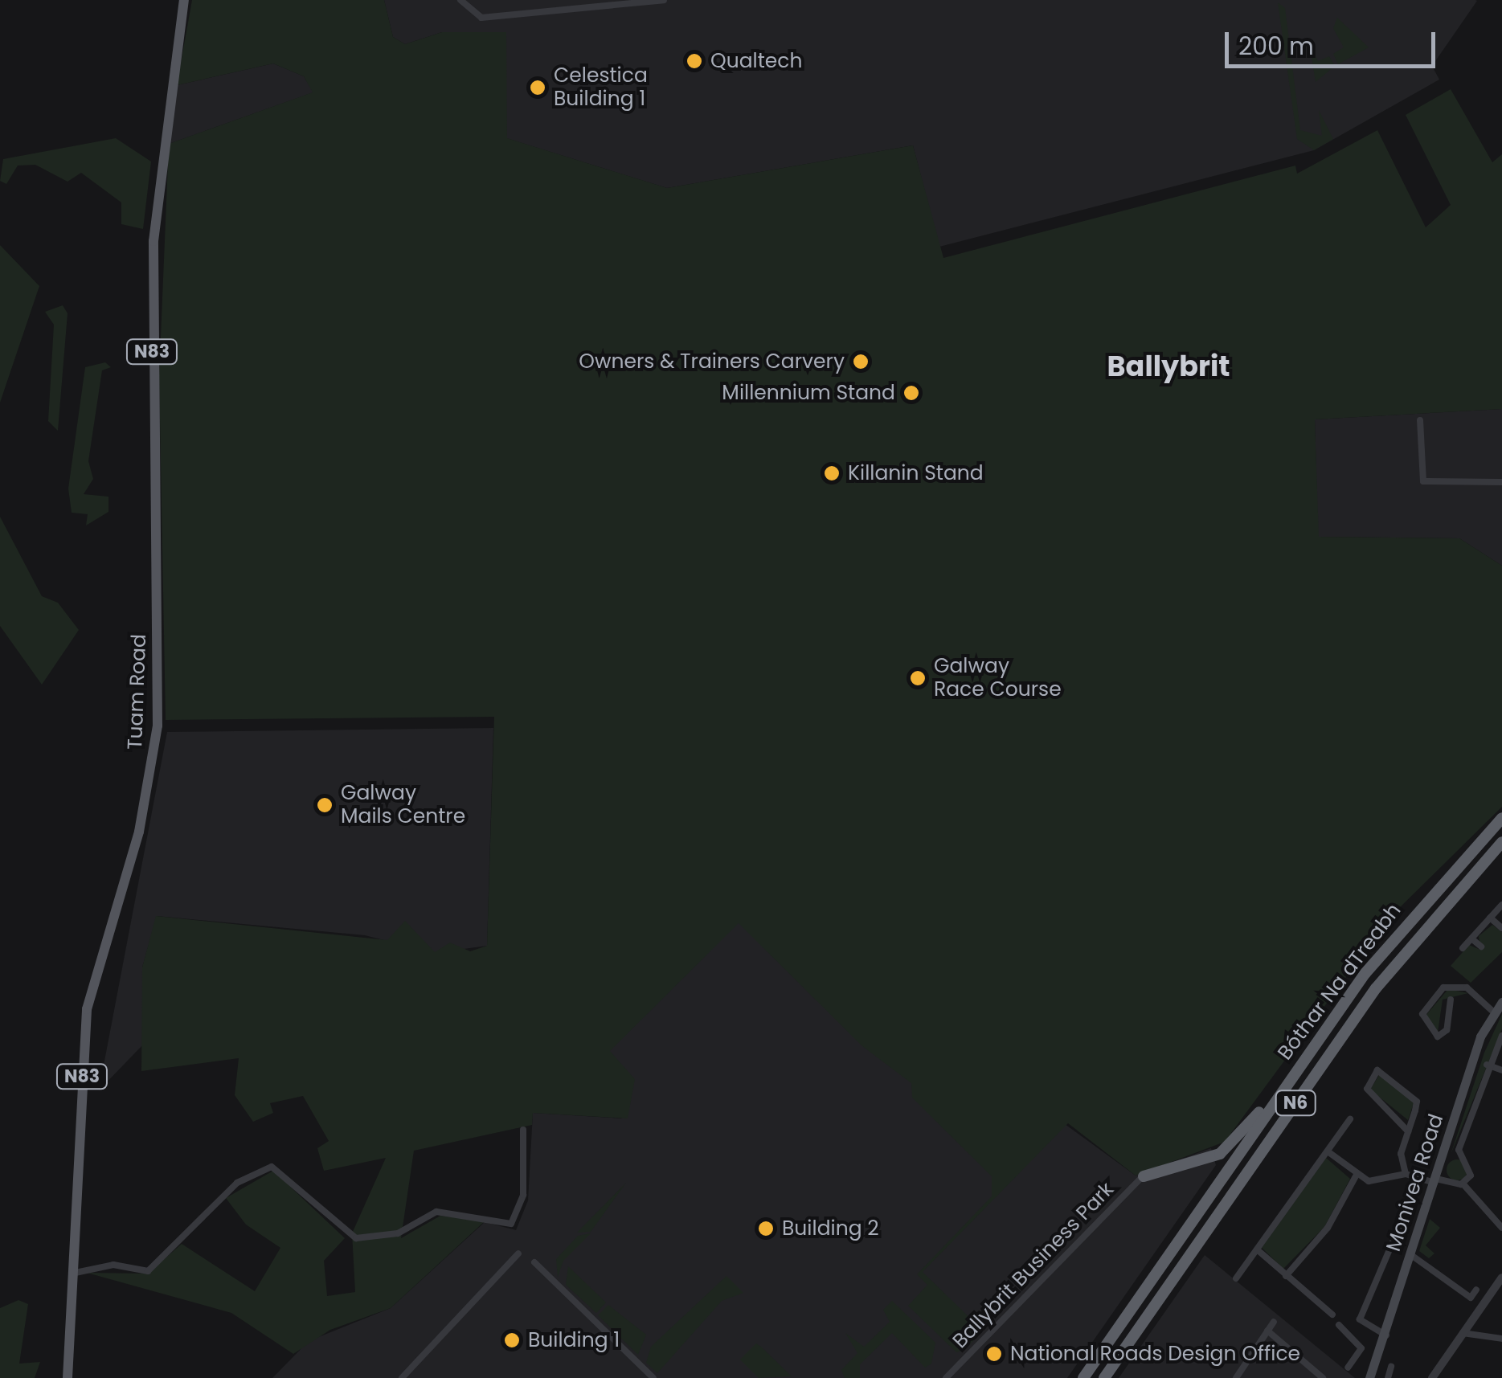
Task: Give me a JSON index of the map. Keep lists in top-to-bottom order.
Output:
{
  "streets": {
    "highway": ["Bóthar Na dTreabh", "N6"],
    "main road": ["N83", "Tuam Road", "Monivea Road"],
    "street": ["Ballybrit Business Park"]
  },
  "districts": ["Ballybrit"],
  "places": [
    "Qualtech",
    "Celestica Building 1",
    "Owners & Trainers Carvery",
    "Millennium Stand",
    "Killanin Stand",
    "Galway Race Course",
    "Galway Mails Centre",
    "Building 2",
    "Building 1",
    "National Roads Design Office"
  ],
  "scale_bar": "200 m"
}
